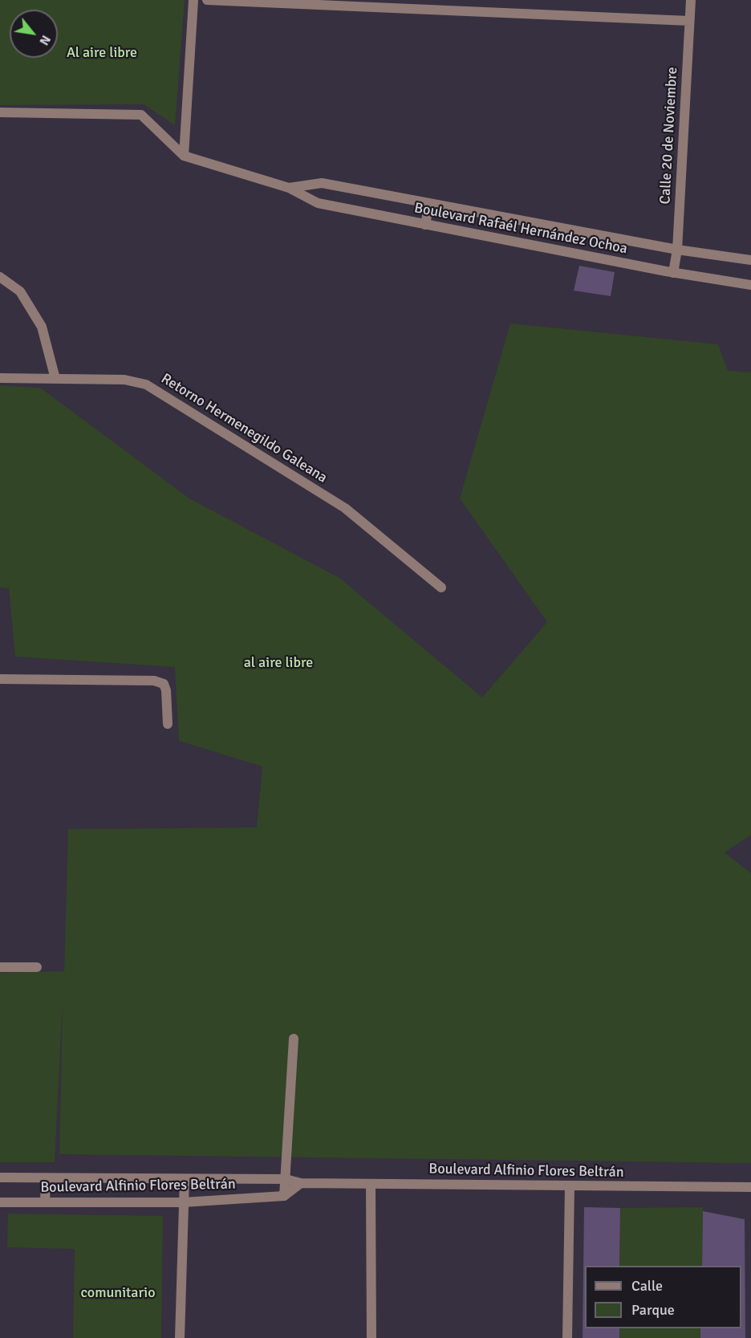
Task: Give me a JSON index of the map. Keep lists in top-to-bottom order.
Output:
{
  "streets": {
    "street": [
      "Calle 20 de Noviembre",
      "Boulevard Rafaél Hernández Ochoa",
      "Retorno Hermenegildo Galeana",
      "Boulevard Alfinio Flores Beltrán"
    ]
  },
  "crossings": [
    ["Calle 20 de Noviembre", "Boulevard Rafaél Hernández Ochoa"]
  ],
  "parks": ["Al aire libre", "al aire libre", "comunitario"],
  "legend": ["Calle", "Parque"],
  "north": "bottom right"
}
